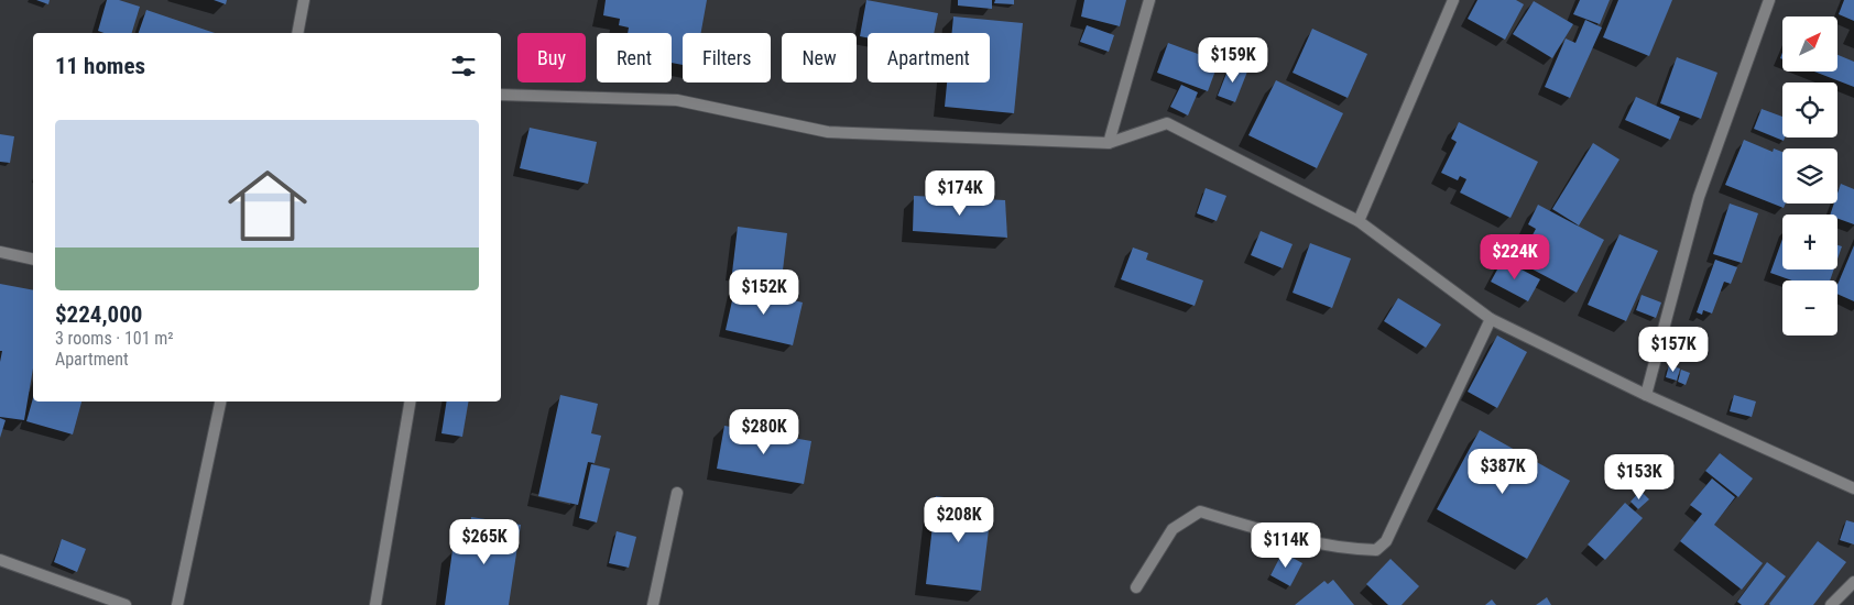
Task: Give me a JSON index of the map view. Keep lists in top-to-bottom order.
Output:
{
  "north": "top right",
  "page": {
    "map_buttons": ["+", "−"],
    "chip": [
      "Buy",
      "Rent",
      "Filters",
      "New",
      "Apartment"
    ],
    "heading": "11 homes",
    "price": [
      "$159K",
      "$174K",
      "$224K",
      "$152K",
      "$157K",
      "$280K",
      "$387K",
      "$153K",
      "$208K",
      "$265K",
      "$114K"
    ],
    "list": [
      {
        "name": "$224,000",
        "note": "3 rooms · 101 m² · Apartment"
      }
    ]
  }
}
